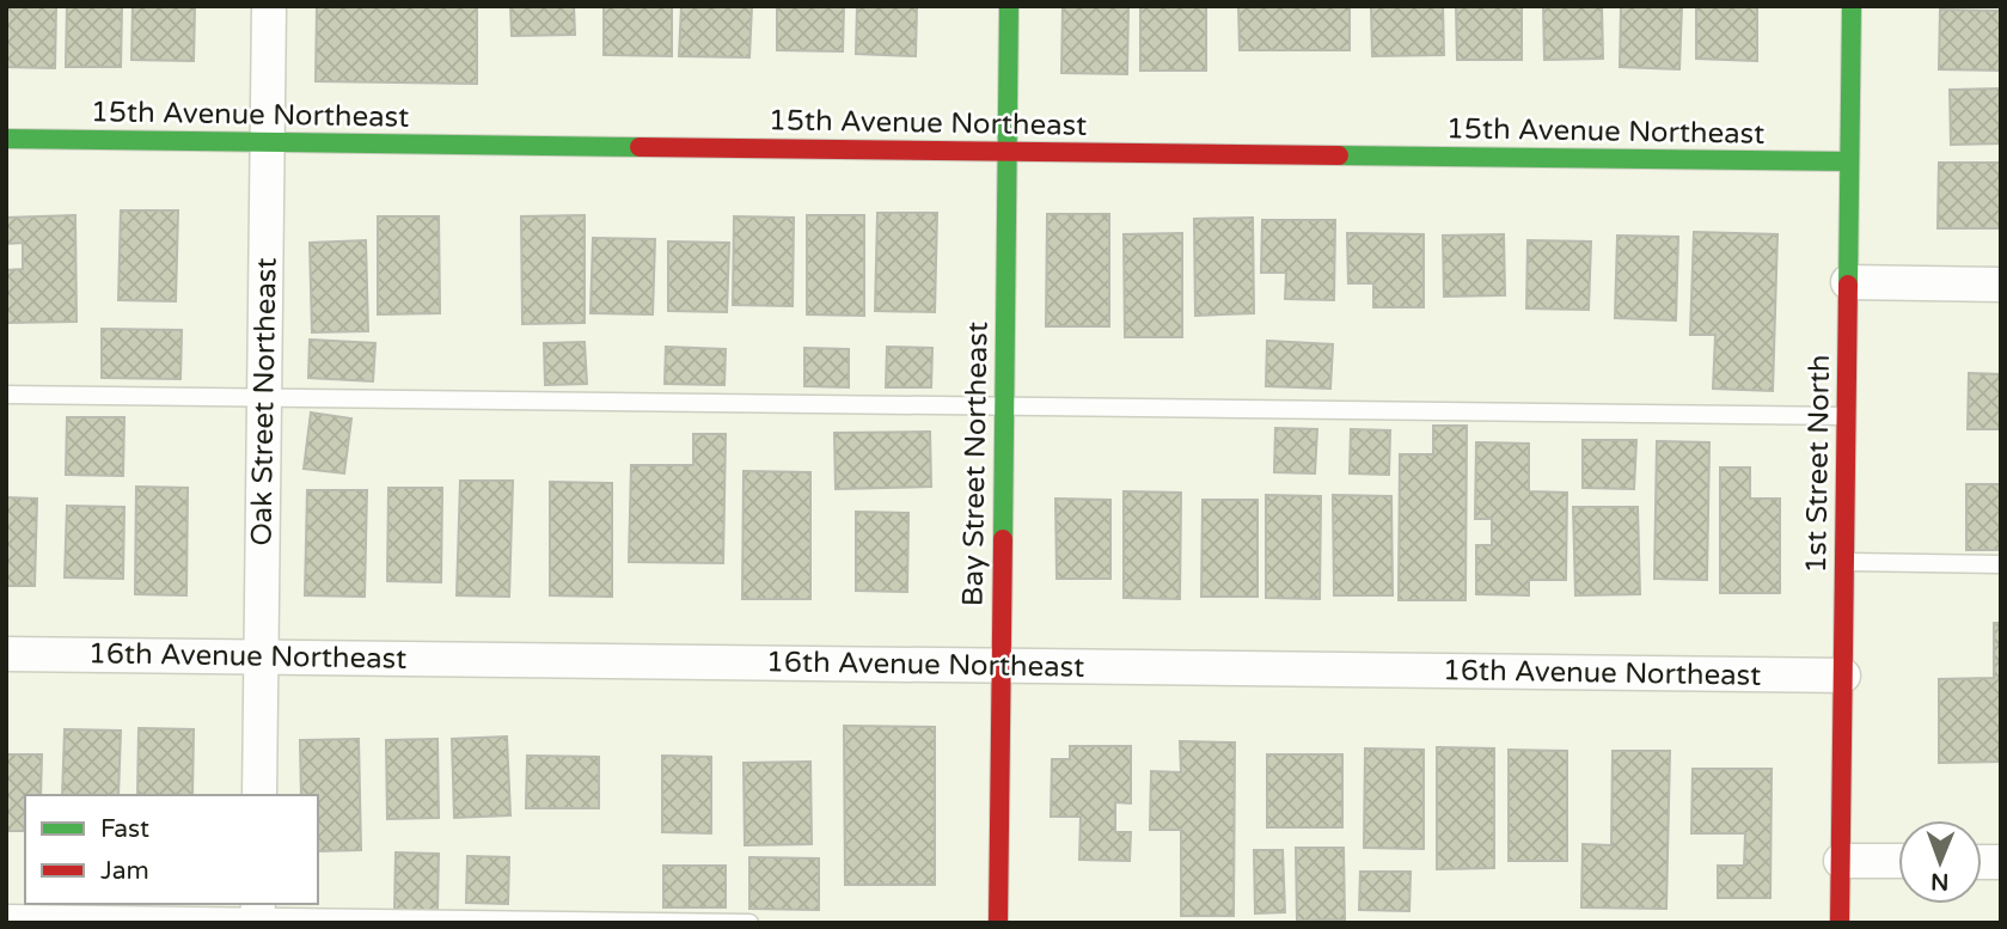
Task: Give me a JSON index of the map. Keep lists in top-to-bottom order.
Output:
{
  "streets": {
    "street": [
      "15th Avenue Northeast",
      "Oak Street Northeast",
      "Bay Street Northeast",
      "1st Street North",
      "16th Avenue Northeast"
    ]
  },
  "crossings": [
    ["15th Avenue Northeast", "Oak Street Northeast"],
    ["15th Avenue Northeast", "Bay Street Northeast"],
    ["15th Avenue Northeast", "1st Street North"],
    ["Oak Street Northeast", "16th Avenue Northeast"],
    ["Bay Street Northeast", "16th Avenue Northeast"],
    ["1st Street North", "16th Avenue Northeast"]
  ],
  "legend": ["Fast", "Jam"],
  "north": "bottom"
}
